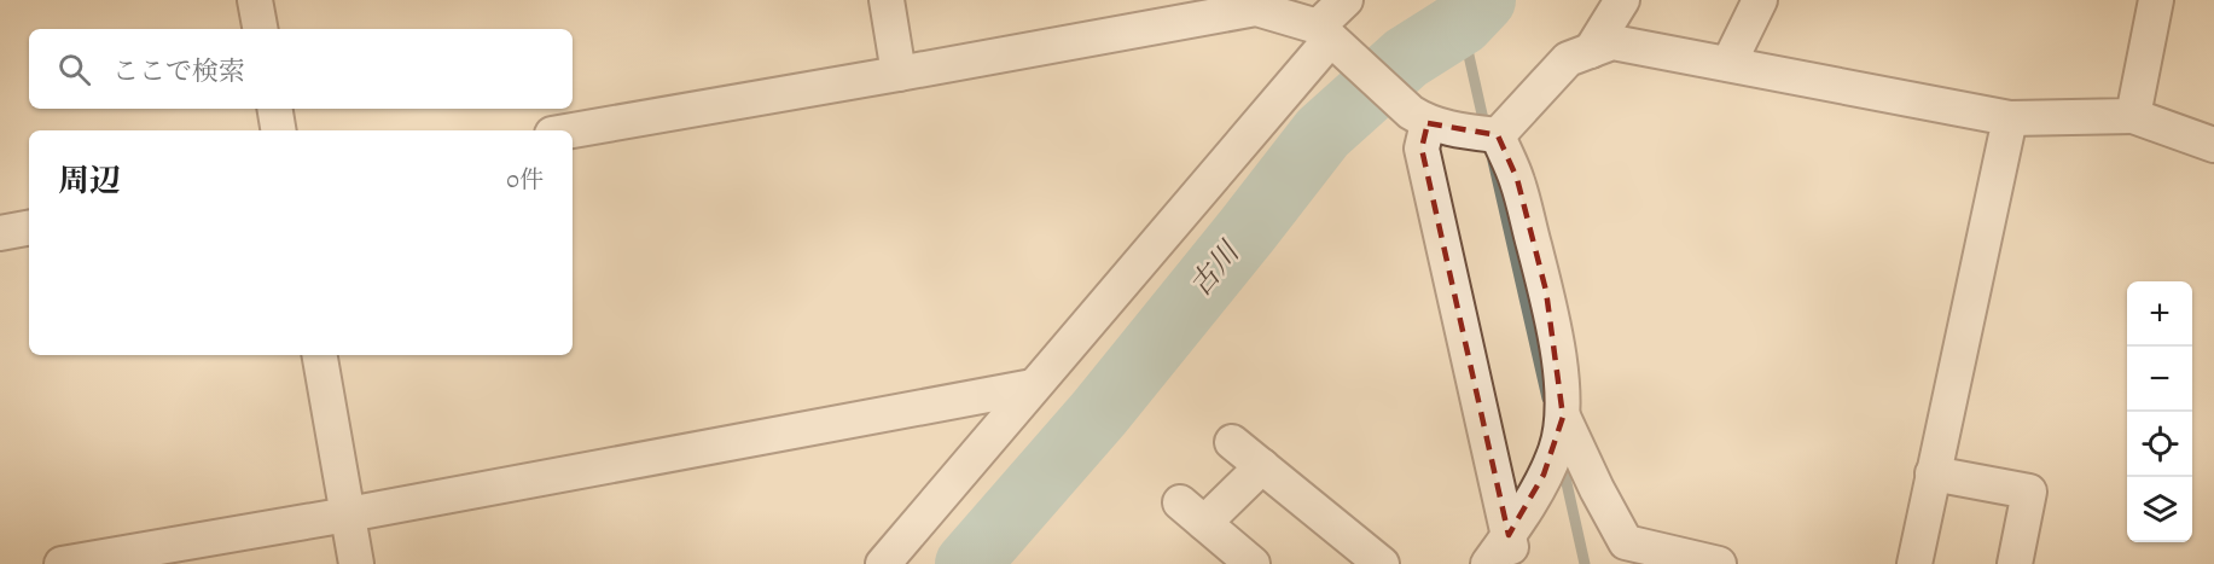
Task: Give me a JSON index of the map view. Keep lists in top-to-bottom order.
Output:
{
  "water": ["古川"],
  "page": {
    "search": "ここで検索",
    "heading": ["周辺", "0件"],
    "map_buttons": ["+", "−"]
  }
}
